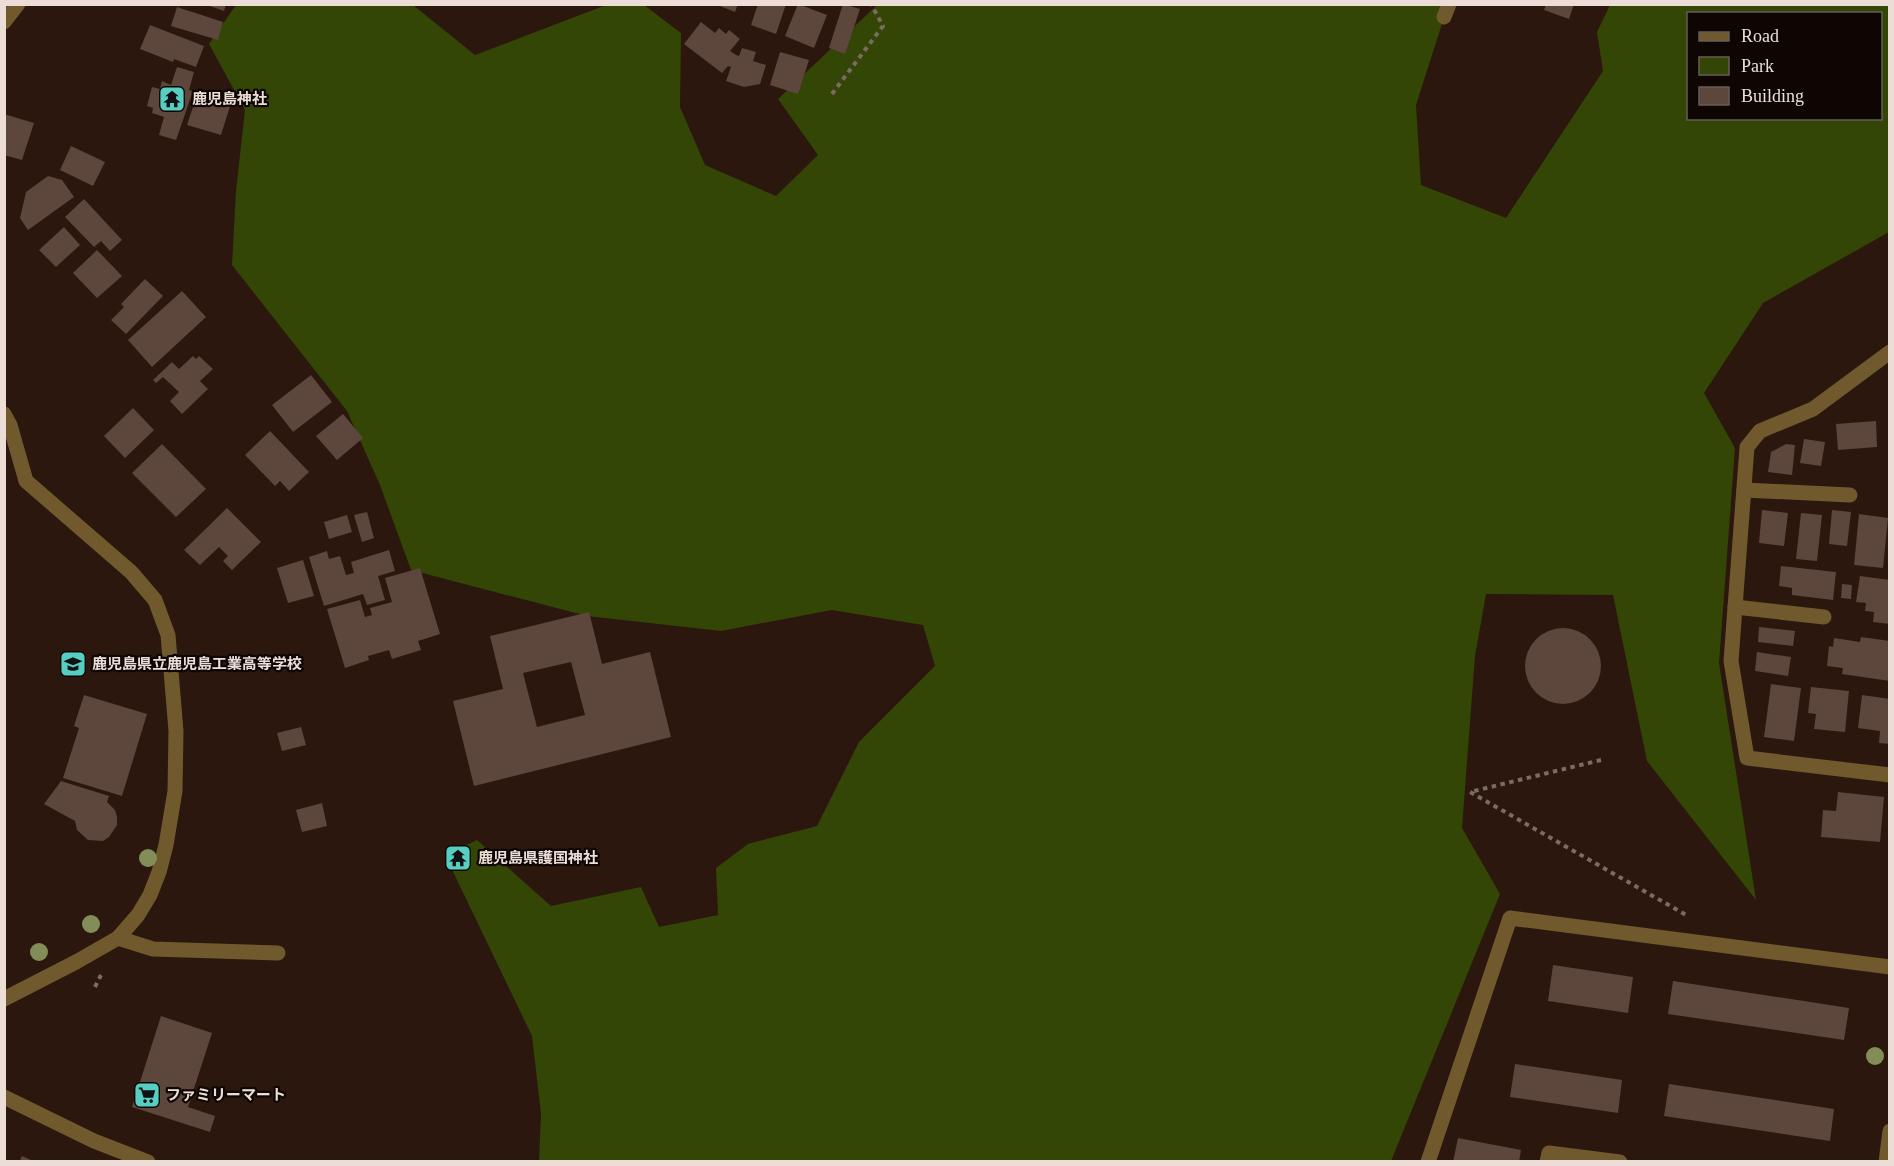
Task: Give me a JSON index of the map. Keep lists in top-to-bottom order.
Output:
{
  "places": {
    "temple": ["鹿児島神社", "鹿児島県護国神社"],
    "school or university": ["鹿児島県立鹿児島工業高等学校"],
    "supermarket": ["ファミリーマート"]
  },
  "legend": ["Road", "Park", "Building"]
}
